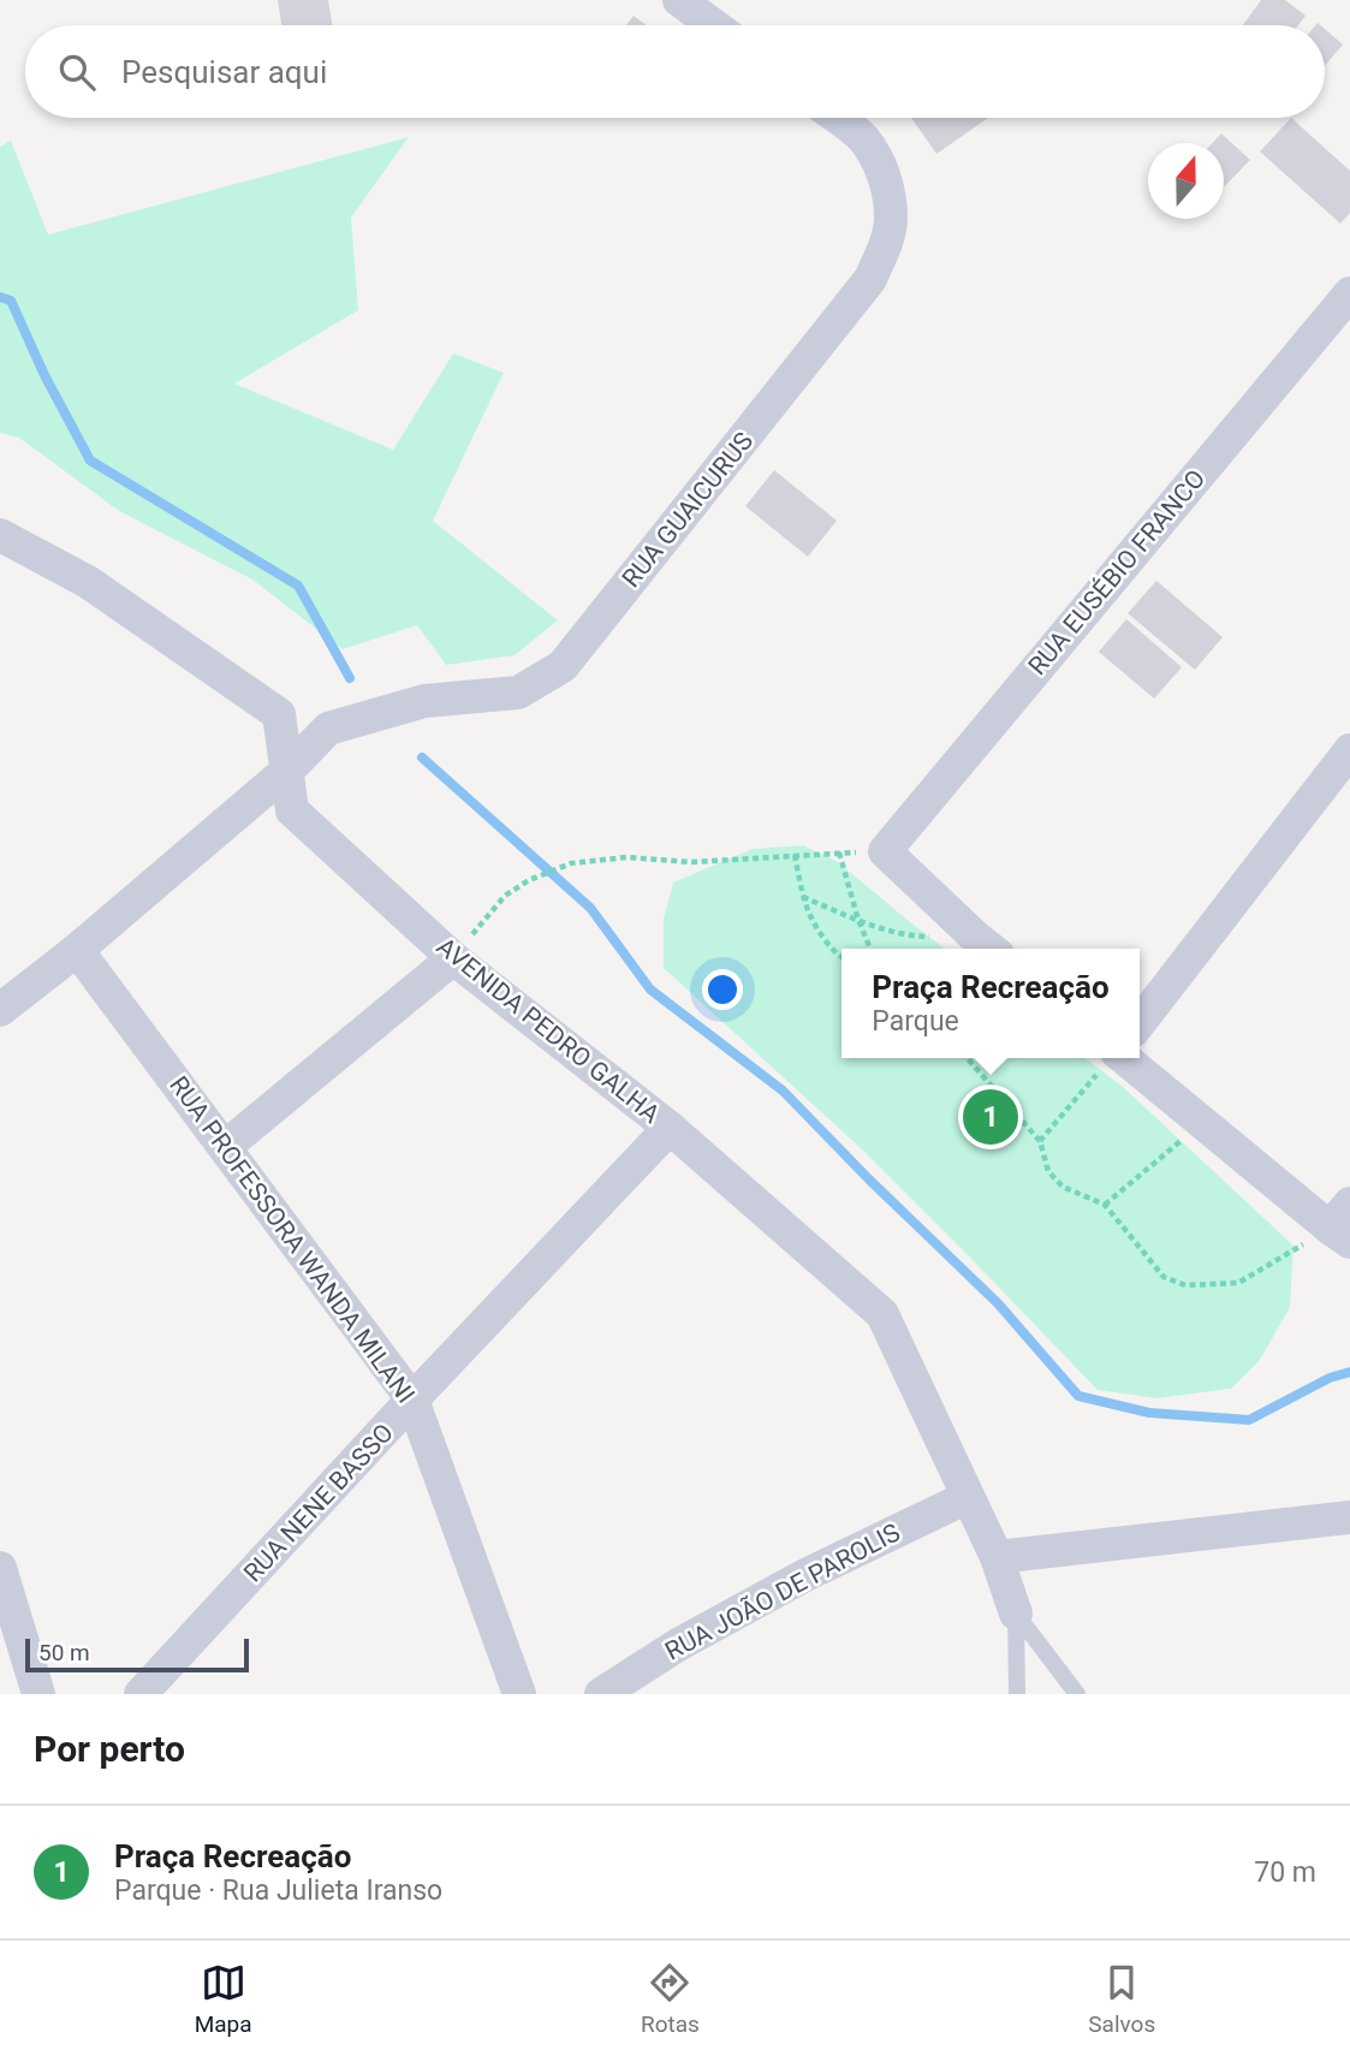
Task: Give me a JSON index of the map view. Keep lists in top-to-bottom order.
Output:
{
  "streets": {
    "street": [
      "RUA GUAICURUS",
      "RUA EUSÉBIO FRANCO",
      "AVENIDA PEDRO GALHA",
      "RUA PROFESSORA WANDA MILANI",
      "RUA NENE BASSO",
      "RUA JOÃO DE PAROLIS"
    ]
  },
  "crossings": [
    ["RUA GUAICURUS", "AVENIDA PEDRO GALHA"],
    ["RUA GUAICURUS", "RUA PROFESSORA WANDA MILANI"],
    ["AVENIDA PEDRO GALHA", "RUA NENE BASSO"],
    ["AVENIDA PEDRO GALHA", "RUA JOÃO DE PAROLIS"],
    ["RUA PROFESSORA WANDA MILANI", "RUA NENE BASSO"]
  ],
  "scale_bar": "50 m",
  "north": "top",
  "page": {
    "search": "Pesquisar aqui",
    "popup": ["Praça Recreação", "Parque"],
    "pins": "1",
    "scale": "50 m",
    "heading": "Por perto",
    "list": [
      {
        "mark": "1",
        "name": "Praça Recreação",
        "note": "Parque · Rua Julieta Iranso",
        "value": "70 m"
      }
    ],
    "nav": ["Mapa", "Rotas", "Salvos"]
  }
}
